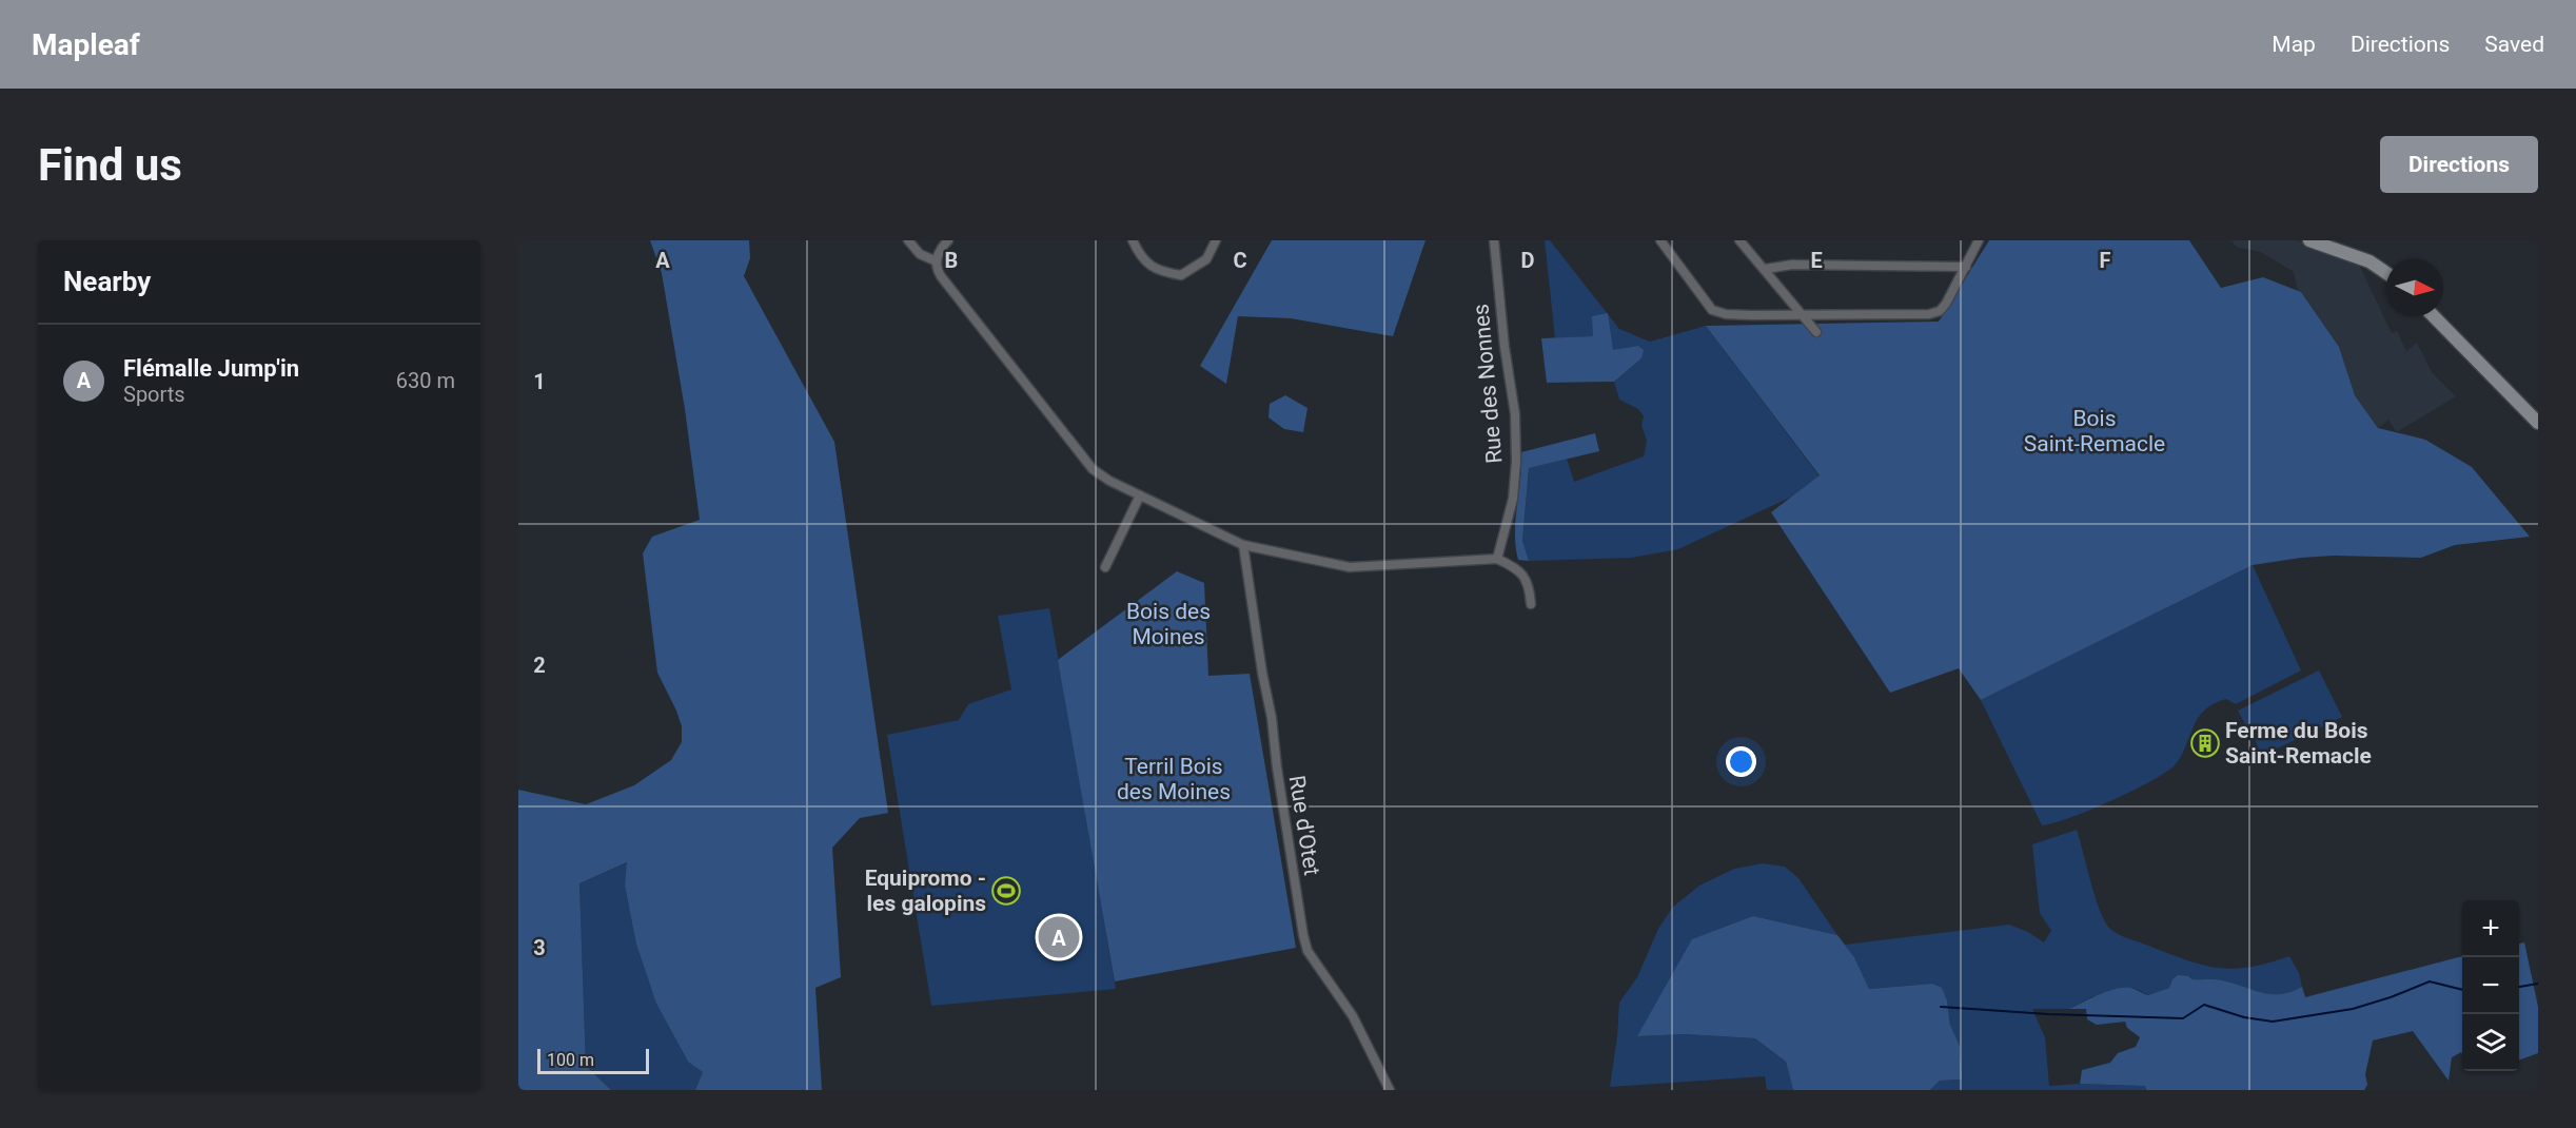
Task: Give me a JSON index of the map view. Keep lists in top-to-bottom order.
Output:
{
  "streets": {
    "street": ["Rue des Nonnes", "Rue d'Otet"]
  },
  "parks": ["Bois Saint-Remacle", "Bois des Moines", "Terril Bois des Moines"],
  "places": {
    "building": ["Ferme du Bois Saint-Remacle"],
    "sports": ["Equipromo - les galopins"]
  },
  "scale_bar": "100 m",
  "north": "right",
  "page": {
    "header": "Mapleaf",
    "nav": ["Map", "Directions", "Saved"],
    "buttons": "Directions",
    "title": "Find us",
    "heading": "Nearby",
    "list": [
      {
        "mark": "A",
        "name": "Flémalle Jump'in",
        "note": "Sports",
        "value": "630 m"
      }
    ],
    "map_buttons": ["+", "−"],
    "pins": "A",
    "scale": "100 m"
  },
  "grid": {
    "columns": [
      "A",
      "B",
      "C",
      "D",
      "E",
      "F"
    ],
    "rows": ["1", "2", "3"]
  }
}
